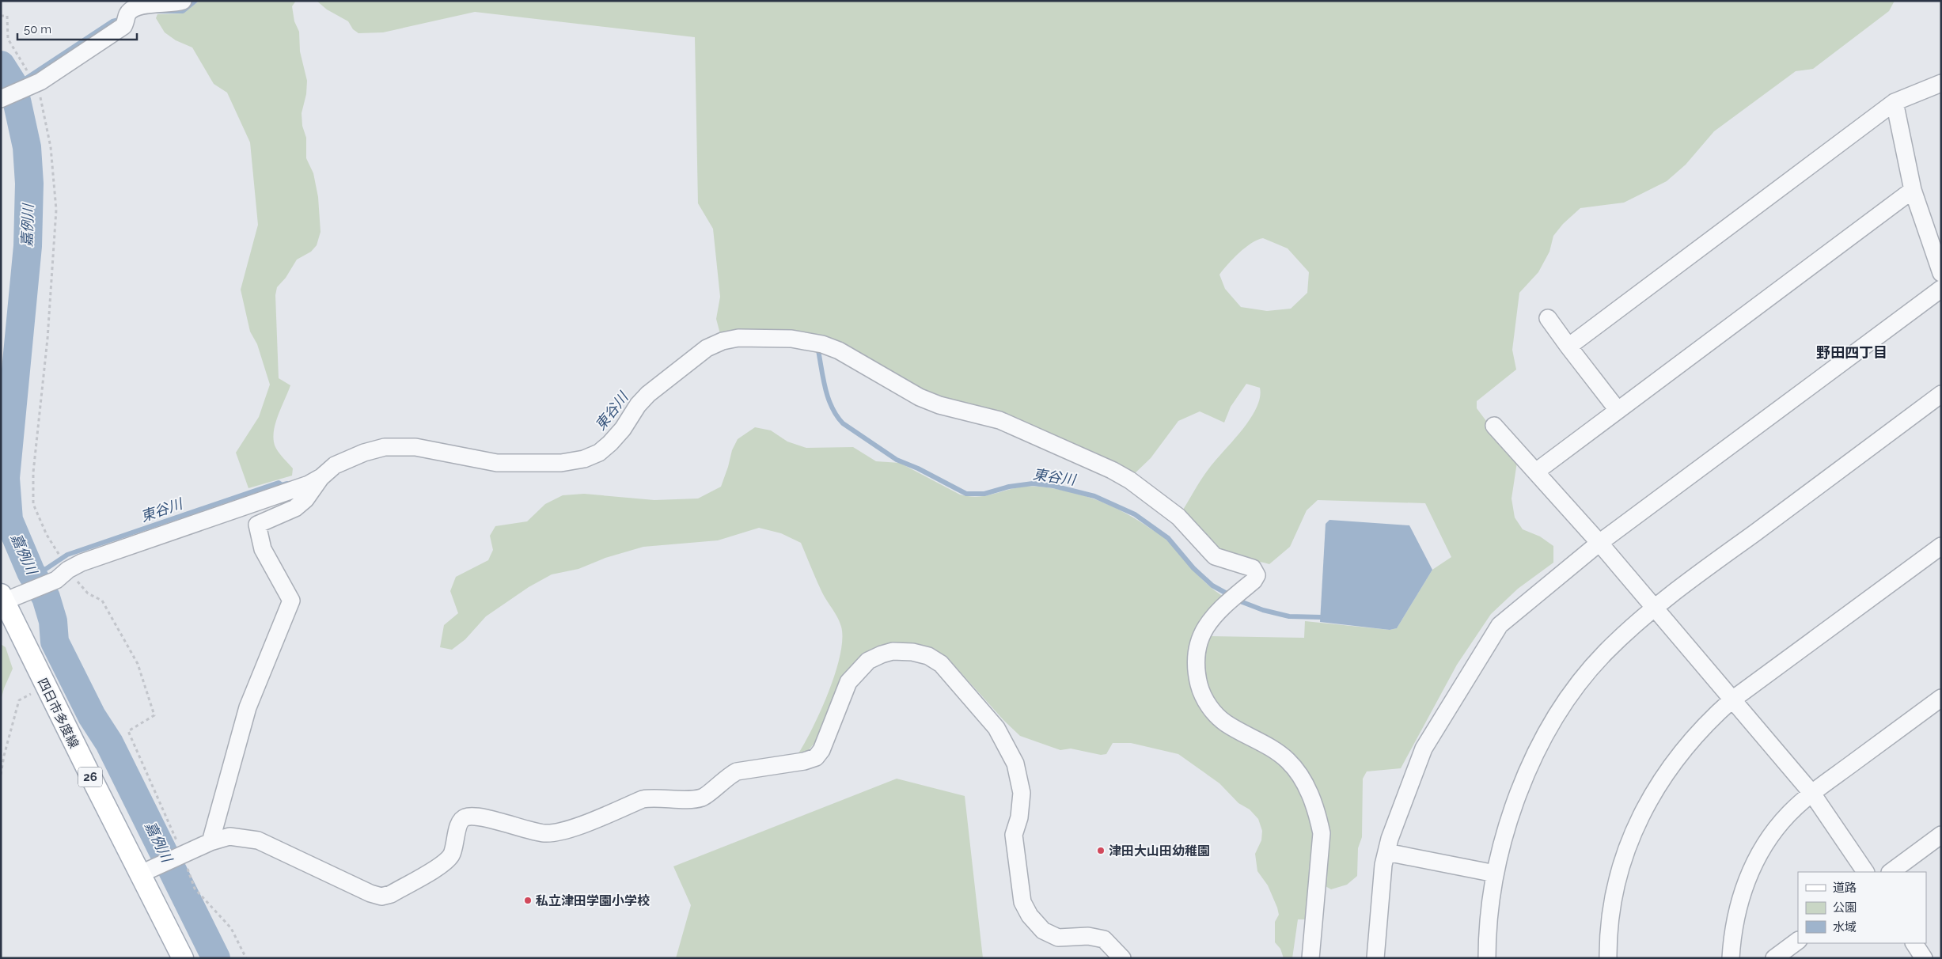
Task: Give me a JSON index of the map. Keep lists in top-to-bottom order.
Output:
{
  "streets": {
    "main road": ["四日市多度線", "26"]
  },
  "districts": ["野田四丁目"],
  "water": ["嘉例川", "東谷川"],
  "places": ["津田大山田幼稚園", "私立津田学園小学校"],
  "legend": ["道路", "公園", "水域"],
  "scale_bar": "50 m"
}
